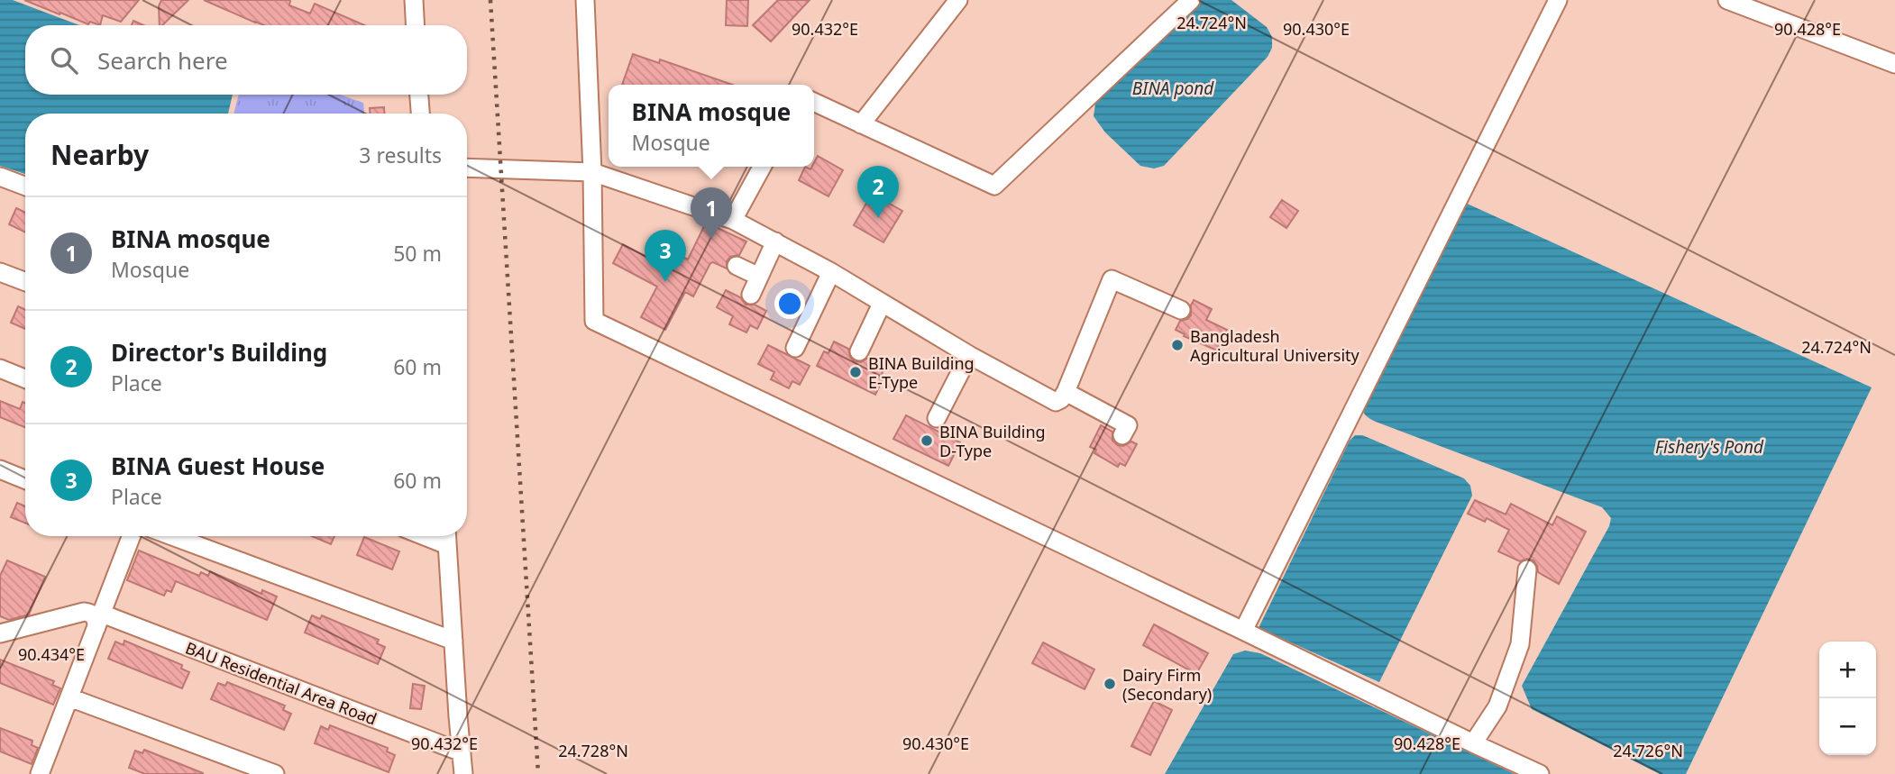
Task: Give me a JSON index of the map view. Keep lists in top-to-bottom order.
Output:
{
  "streets": {
    "street": ["BAU Residential Area Road"]
  },
  "water": ["BINA pond", "Fishery's Pond"],
  "places": [
    "Bangladesh Agricultural University",
    "BINA Building E-Type",
    "BINA Building D-Type",
    "Dairy Firm (Secondary)"
  ],
  "page": {
    "search": "Search here",
    "popup": ["BINA mosque", "Mosque"],
    "heading": ["Nearby", "3 results"],
    "pins": ["2", "1", "3"],
    "list": [
      {
        "mark": "1",
        "name": "BINA mosque",
        "note": "Mosque",
        "value": "50 m"
      },
      {
        "mark": "2",
        "name": "Director's Building",
        "note": "Place",
        "value": "60 m"
      },
      {
        "mark": "3",
        "name": "BINA Guest House",
        "note": "Place",
        "value": "60 m"
      }
    ],
    "map_buttons": ["+", "−"]
  },
  "coordinates": [
    "24.724°N",
    "90.432°E",
    "90.430°E",
    "90.428°E",
    "90.434°E",
    "24.728°N",
    "24.726°N"
  ]
}
